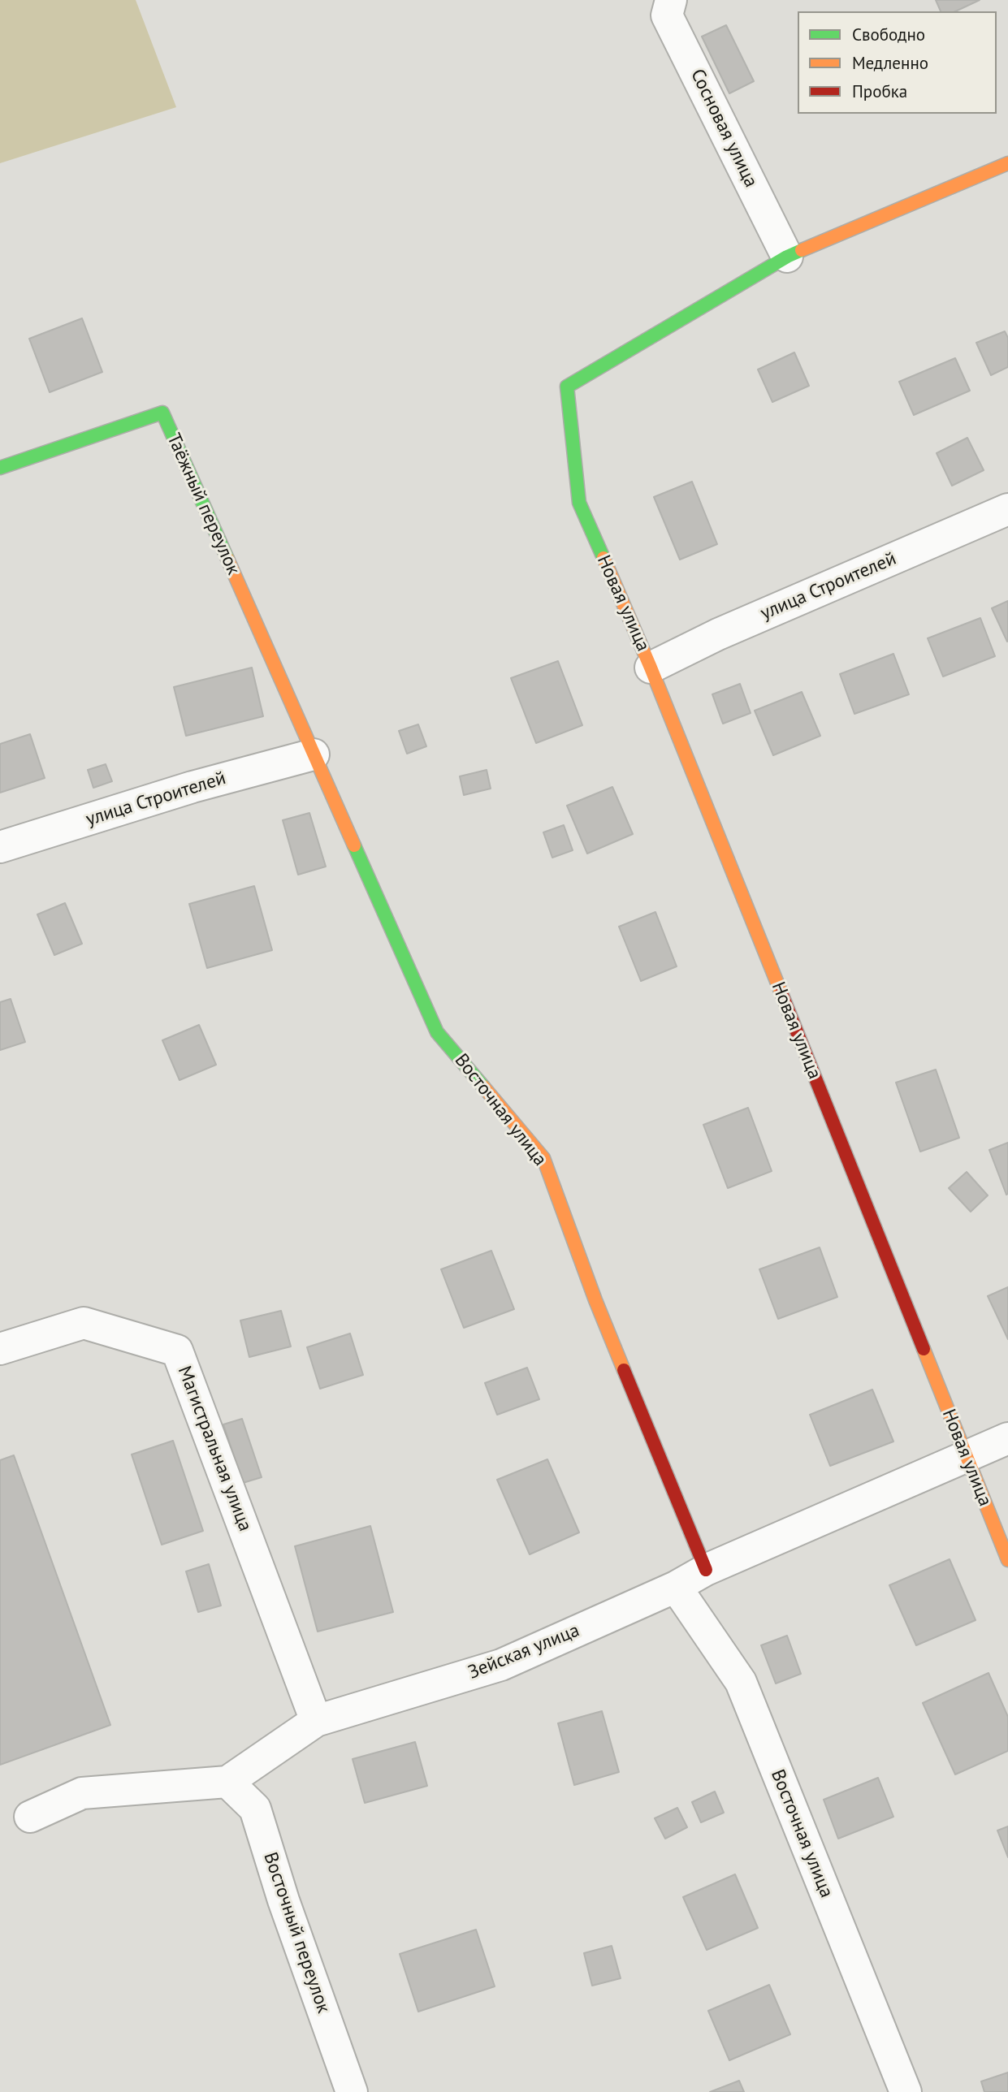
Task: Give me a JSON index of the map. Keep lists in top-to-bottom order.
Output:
{
  "streets": {
    "street": [
      "Сосновая улица",
      "Таёжный переулок",
      "улица Строителей",
      "Новая улица",
      "Восточная улица",
      "Магистральная улица",
      "Зейская улица",
      "Восточный переулок"
    ]
  },
  "crossings": [
    ["Сосновая улица", "Новая улица"],
    ["Таёжный переулок", "улица Строителей"],
    ["Таёжный переулок", "Восточная улица"],
    ["улица Строителей", "Новая улица"],
    ["улица Строителей", "Восточная улица"],
    ["Новая улица", "Зейская улица"],
    ["Восточная улица", "Зейская улица"],
    ["Магистральная улица", "Зейская улица"],
    ["Зейская улица", "Восточный переулок"]
  ],
  "legend": ["Свободно", "Медленно", "Пробка"]
}
